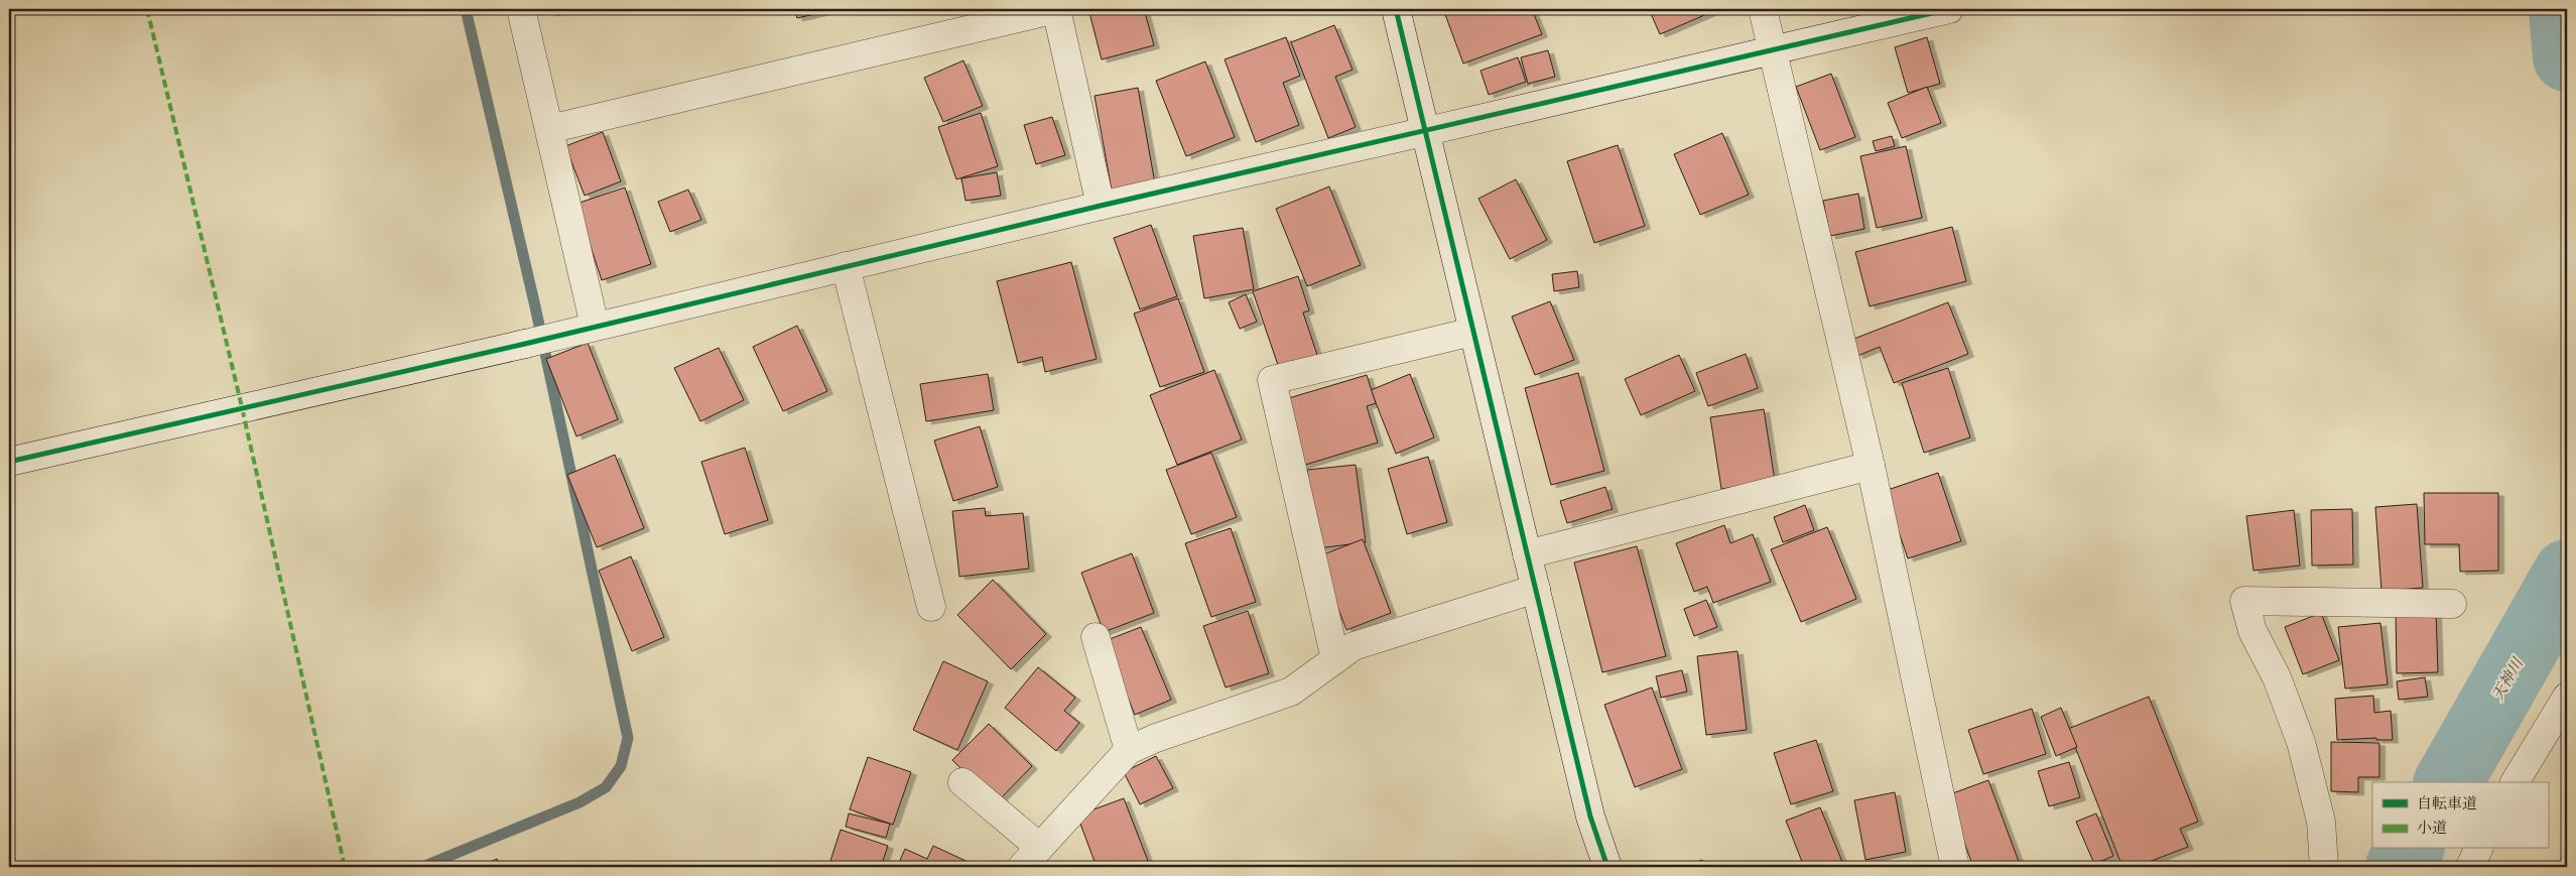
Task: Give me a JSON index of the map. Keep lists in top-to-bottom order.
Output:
{
  "water": ["天神川"],
  "legend": ["自転車道", "小道"]
}
